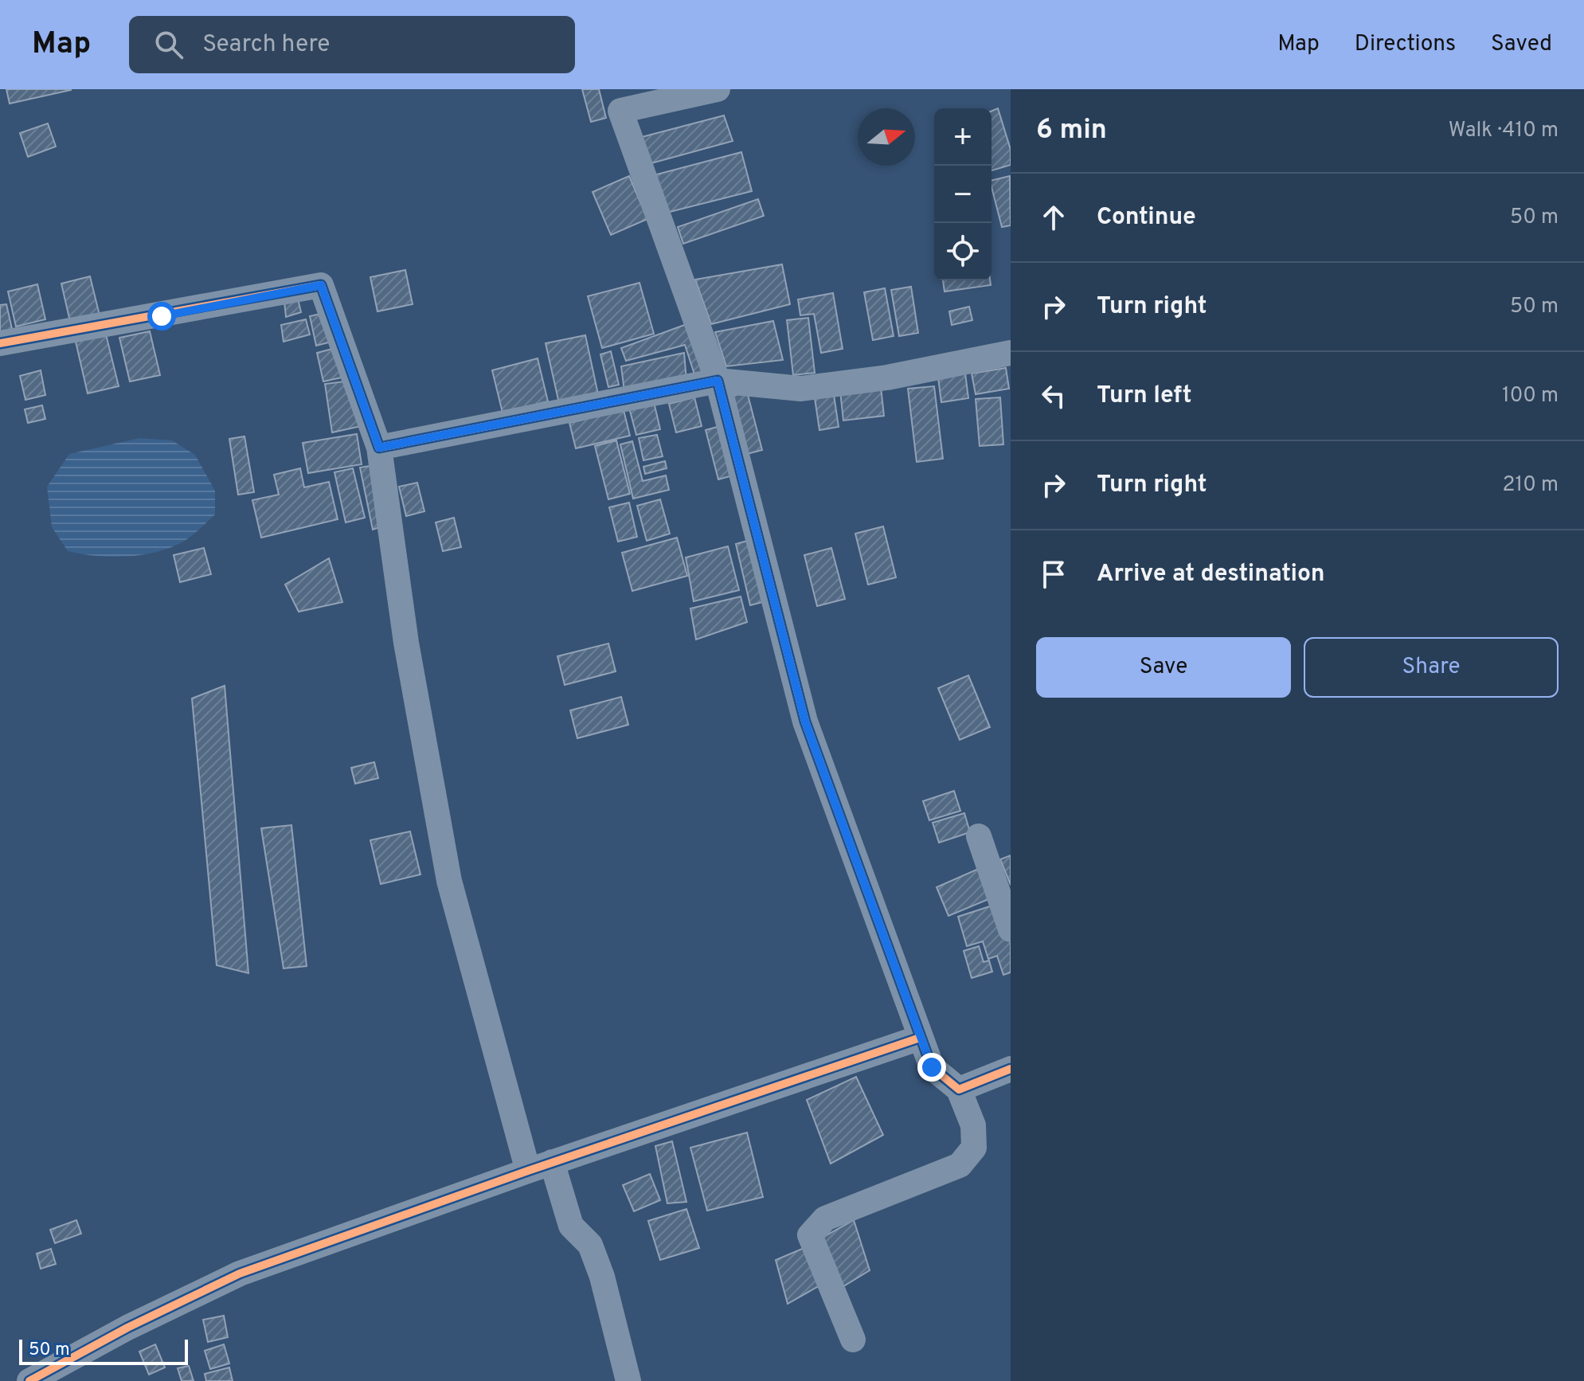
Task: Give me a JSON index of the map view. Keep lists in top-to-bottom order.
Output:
{
  "scale_bar": "50 m",
  "north": "right",
  "page": {
    "header": "Map",
    "search": "Search here",
    "nav": ["Map", "Directions", "Saved"],
    "heading": ["6 min", "Walk · 410 m"],
    "map_buttons": ["+", "−"],
    "list": [
      ["Continue", "50 m"],
      ["Turn right", "50 m"],
      ["Turn left", "100 m"],
      ["Turn right", "210 m"],
      "Arrive at destination"
    ],
    "buttons": ["Save", "Share"],
    "scale": "50 m"
  }
}
